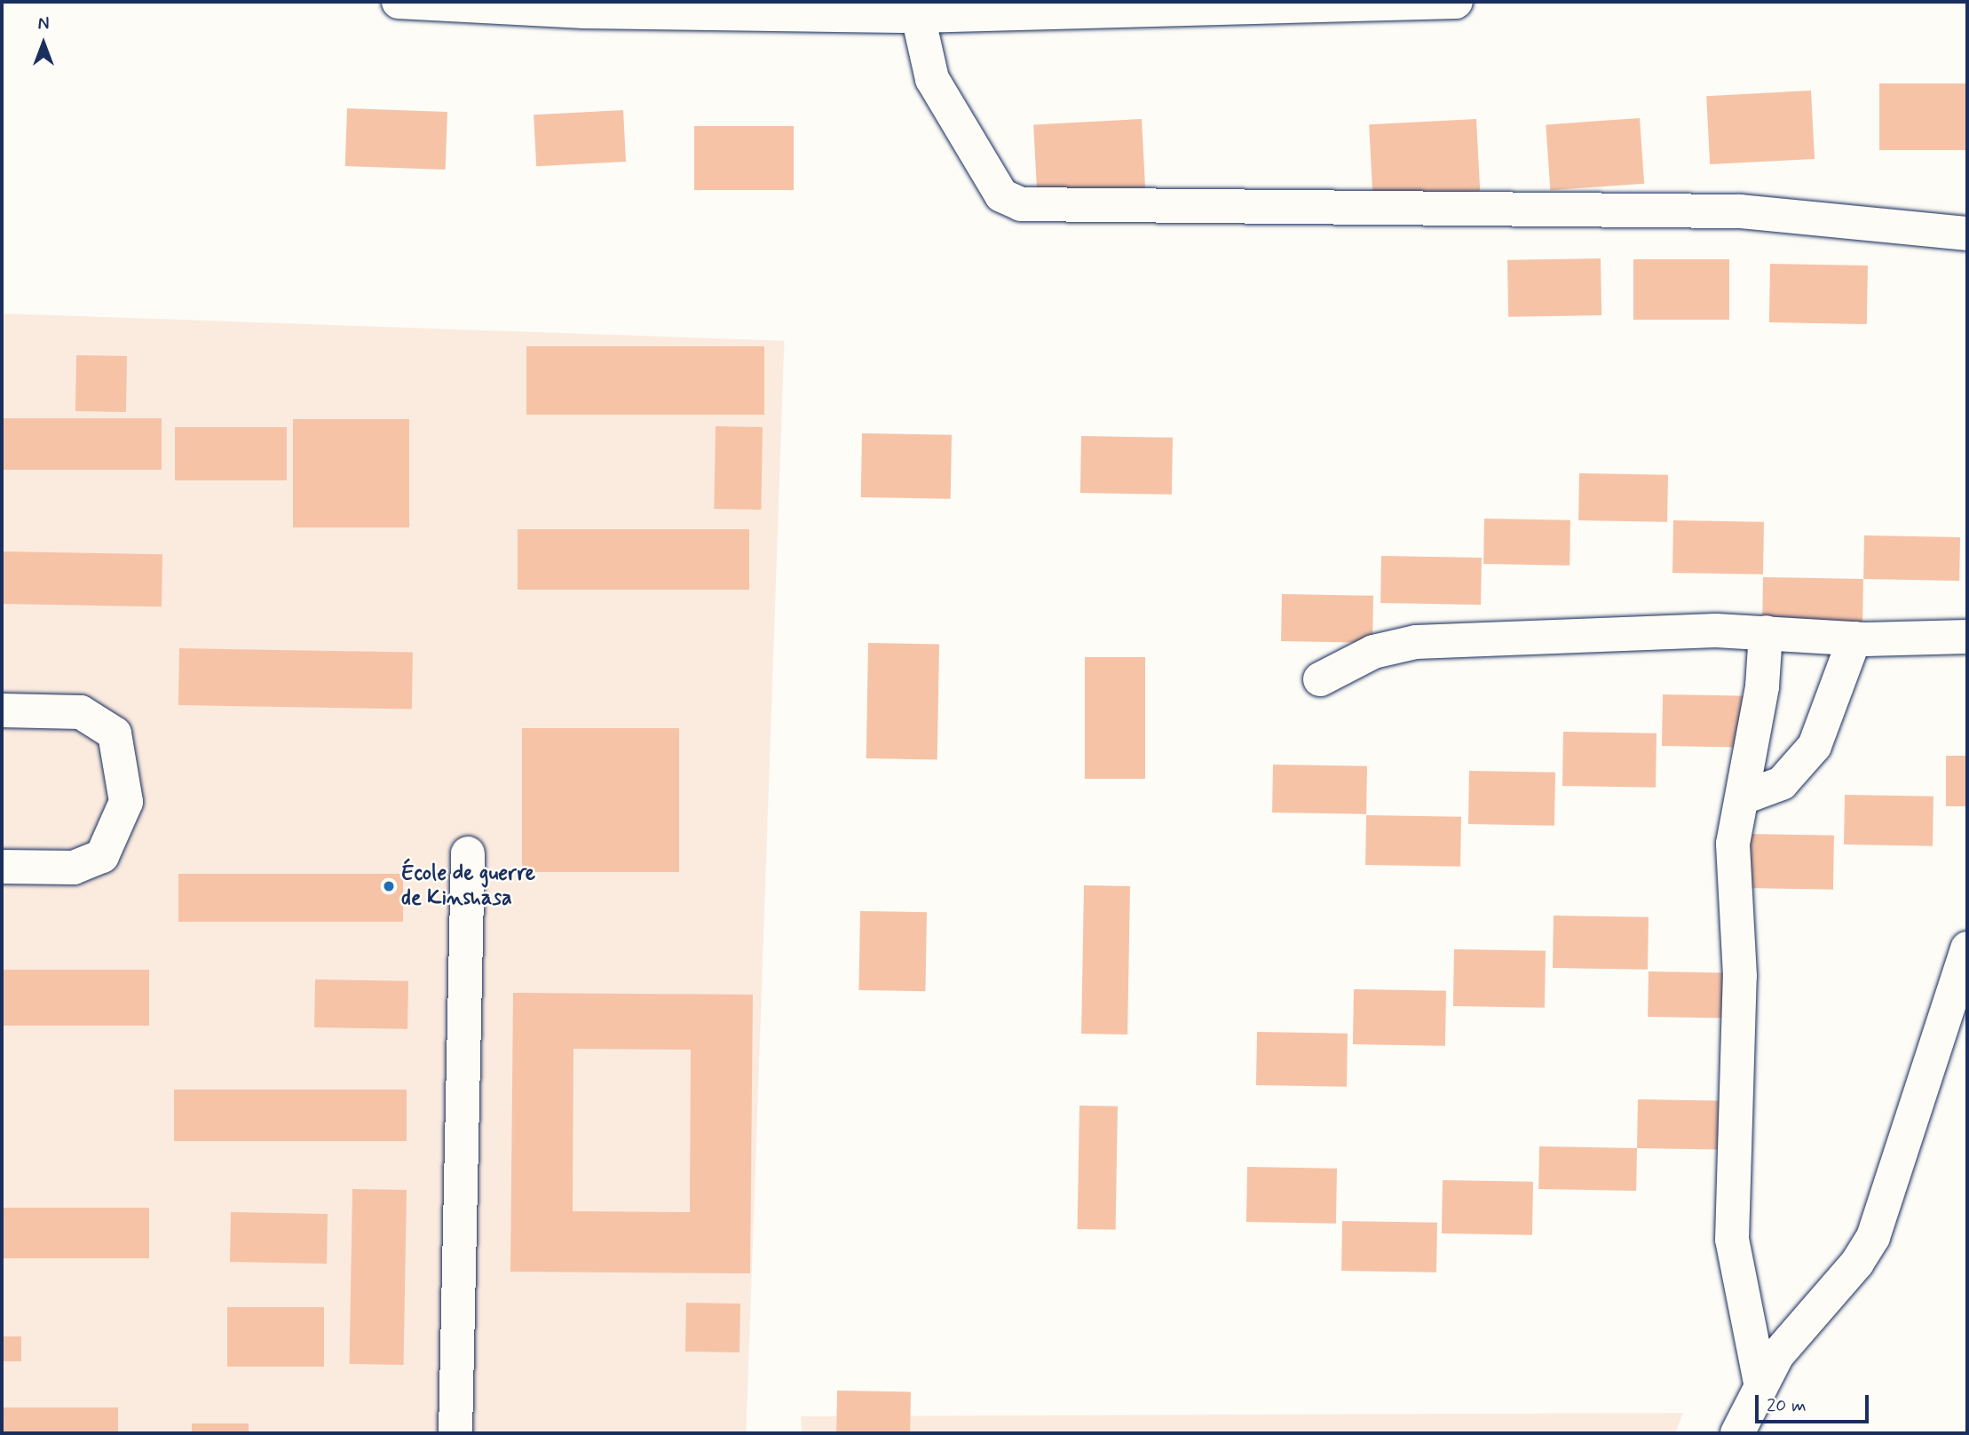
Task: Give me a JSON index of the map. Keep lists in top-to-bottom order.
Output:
{
  "places": ["École de guerre de Kinshasa"],
  "scale_bar": "20 m",
  "north": "top"
}
